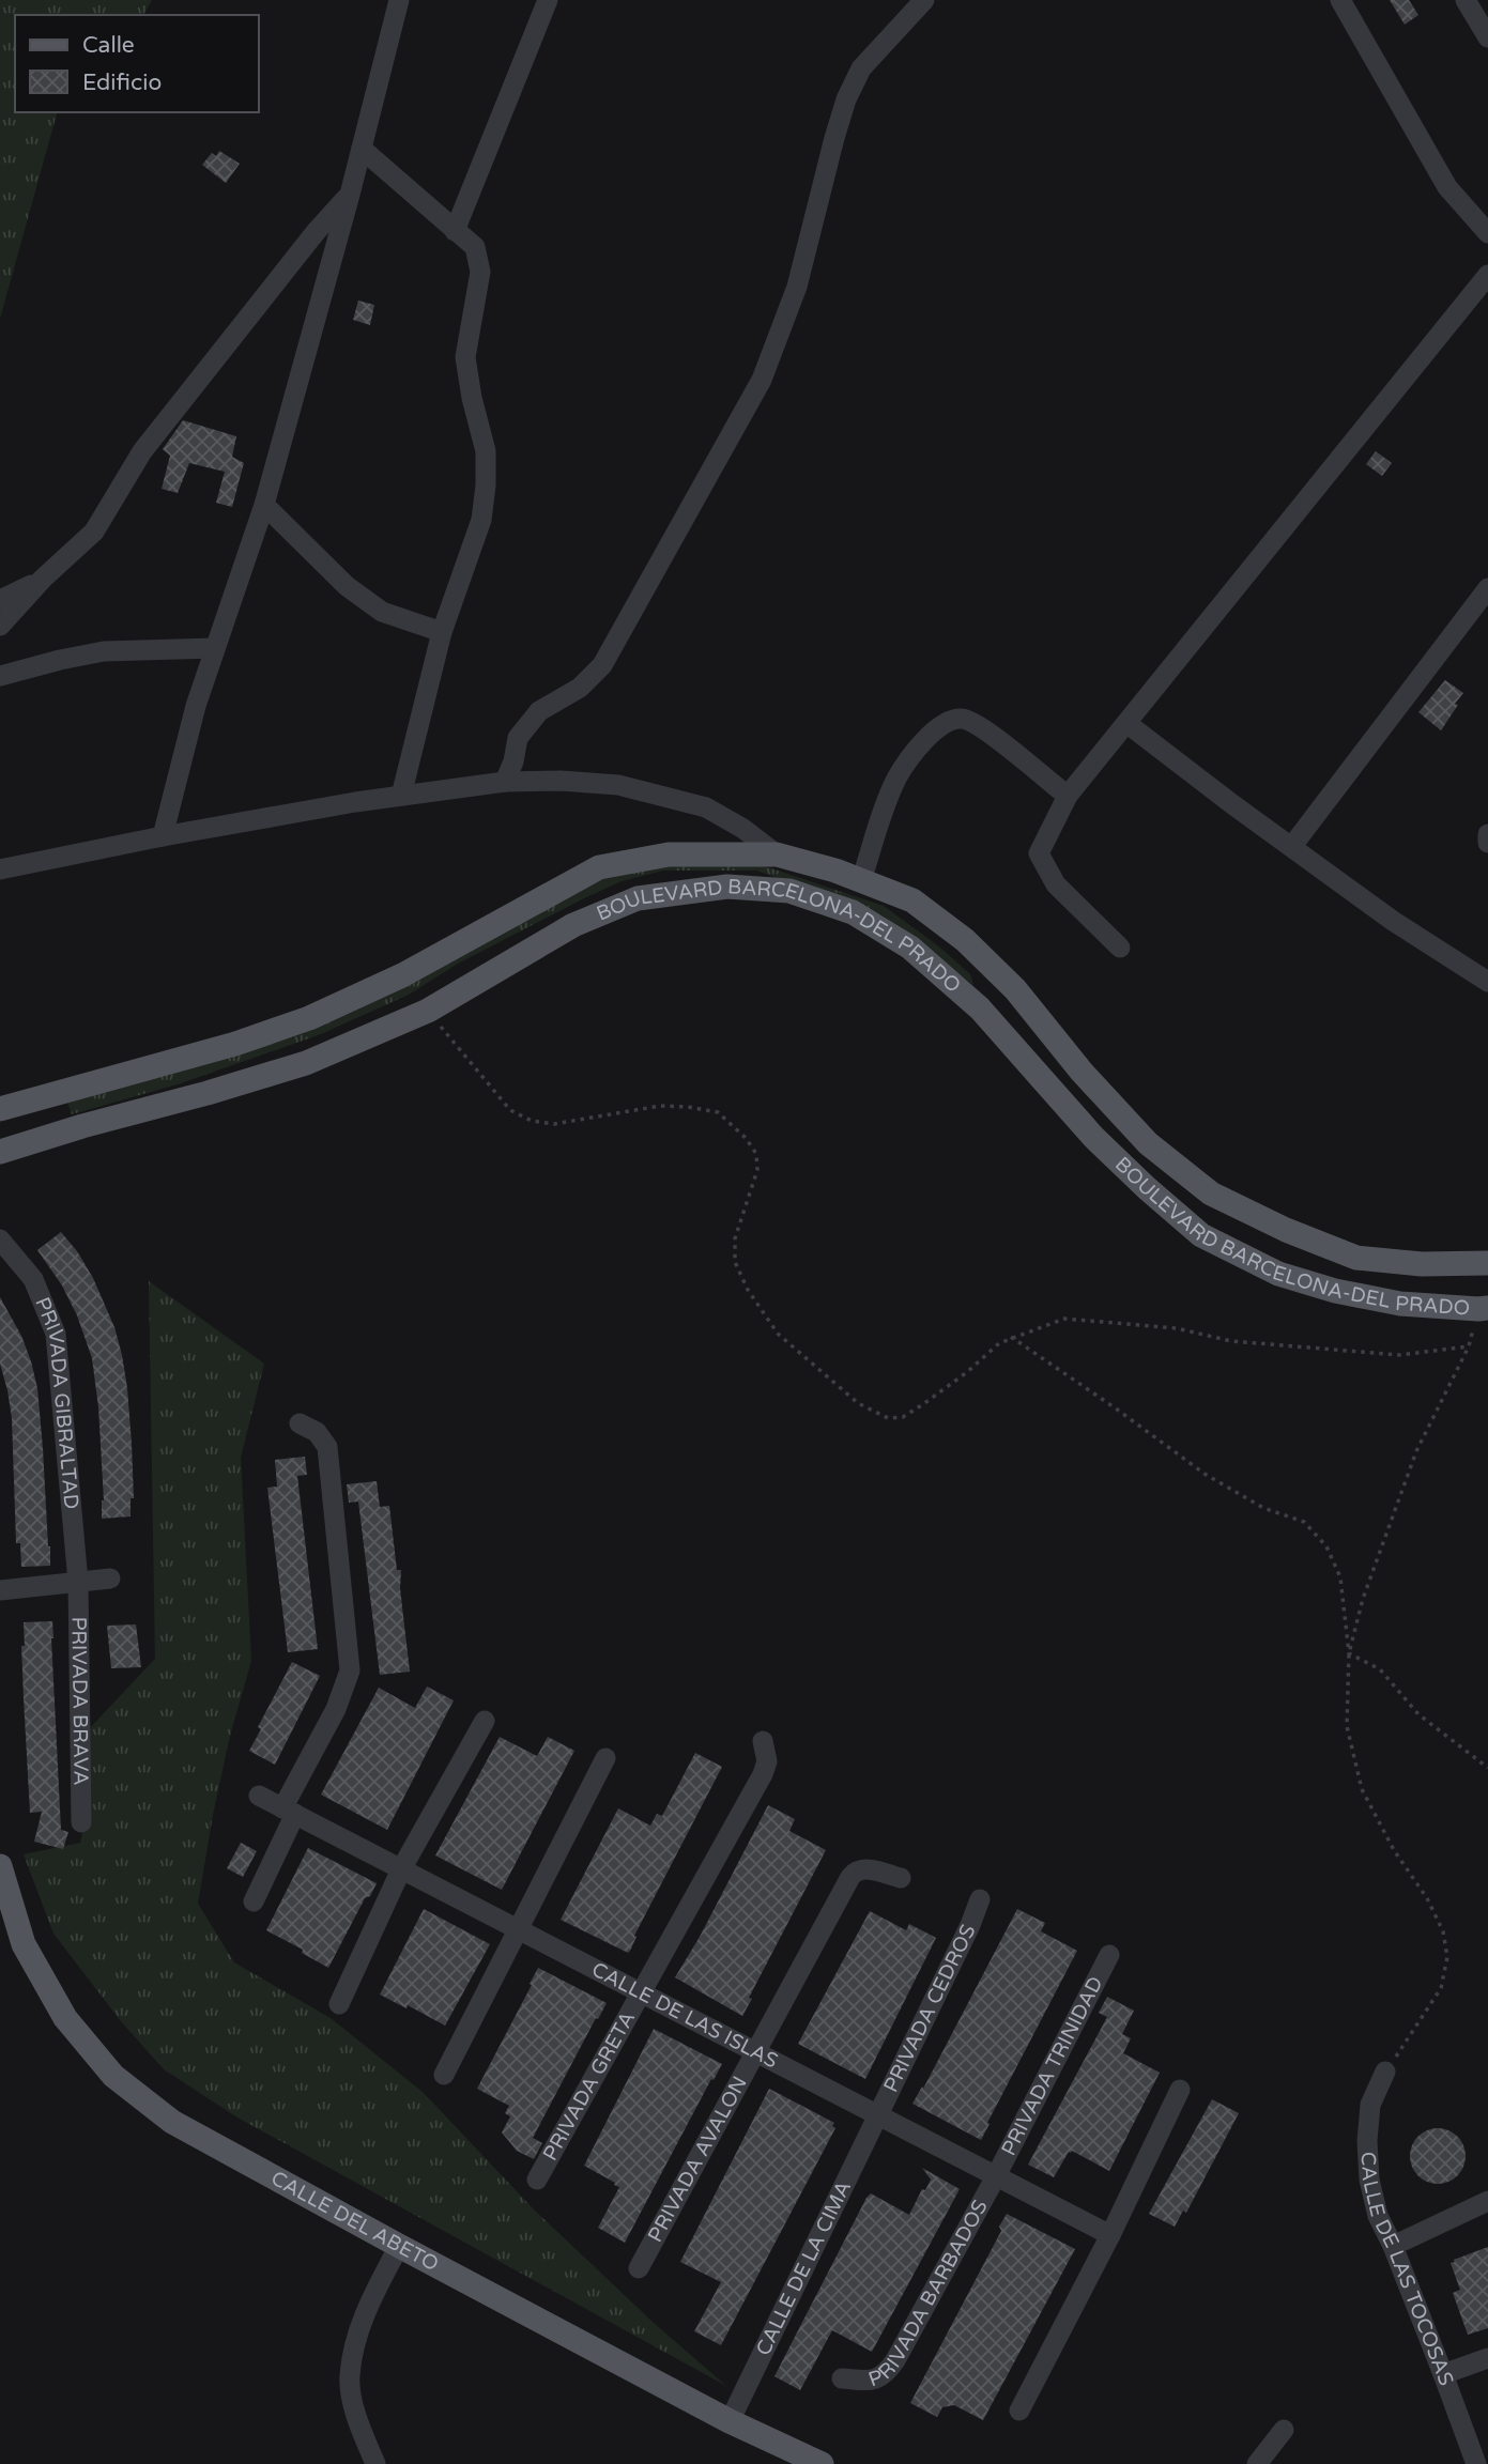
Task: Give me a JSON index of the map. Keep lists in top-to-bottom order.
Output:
{
  "streets": {
    "main road": ["BOULEVARD BARCELONA-DEL PRADO", "CALLE DEL ABETO"],
    "street": [
      "PRIVADA GIBRALTAD",
      "PRIVADA BRAVA",
      "PRIVADA CEDROS",
      "CALLE DE LAS ISLAS",
      "PRIVADA TRINIDAD",
      "PRIVADA GRETA",
      "PRIVADA AVALON",
      "CALLE DE LA CIMA",
      "CALLE DE LAS TOCOSAS",
      "PRIVADA BARBADOS"
    ]
  },
  "crossings": [
    ["PRIVADA GIBRALTAD", "PRIVADA BRAVA"],
    ["PRIVADA CEDROS", "CALLE DE LAS ISLAS"],
    ["PRIVADA CEDROS", "CALLE DE LA CIMA"],
    ["CALLE DE LAS ISLAS", "PRIVADA TRINIDAD"],
    ["CALLE DE LAS ISLAS", "PRIVADA GRETA"],
    ["CALLE DE LAS ISLAS", "PRIVADA AVALON"],
    ["CALLE DE LAS ISLAS", "CALLE DE LA CIMA"],
    ["CALLE DE LAS ISLAS", "PRIVADA BARBADOS"],
    ["PRIVADA TRINIDAD", "PRIVADA BARBADOS"],
    ["CALLE DEL ABETO", "CALLE DE LA CIMA"]
  ],
  "legend": ["Calle", "Edificio"]
}
